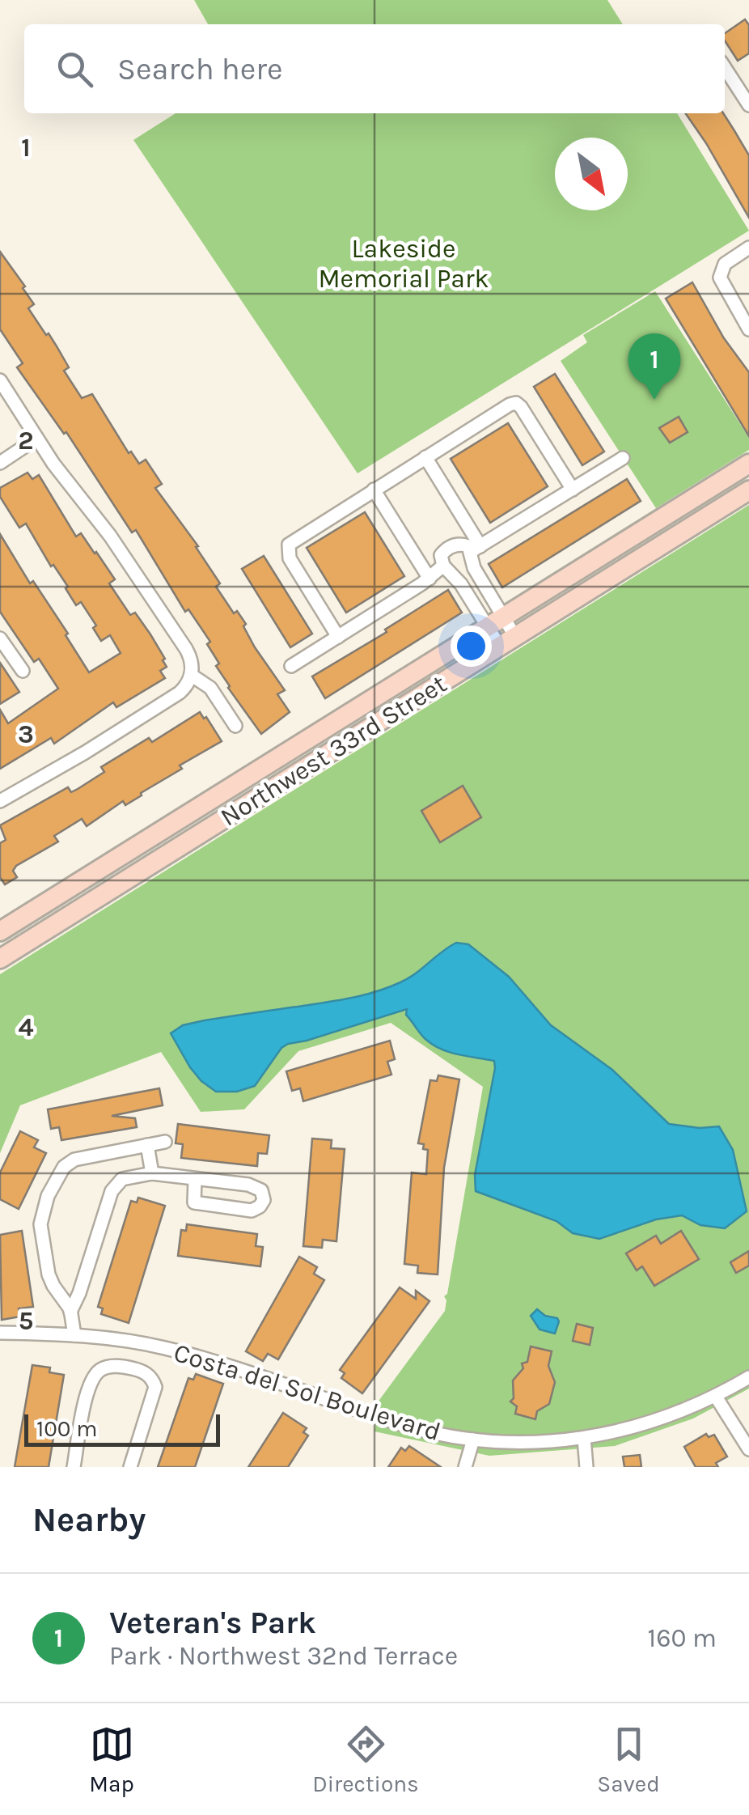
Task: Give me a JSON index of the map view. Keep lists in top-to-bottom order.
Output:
{
  "streets": {
    "street": ["Northwest 33rd Street", "Costa del Sol Boulevard"]
  },
  "parks": ["Lakeside Memorial Park"],
  "scale_bar": "100 m",
  "north": "bottom right",
  "page": {
    "search": "Search here",
    "pins": "1",
    "scale": "100 m",
    "heading": "Nearby",
    "list": [
      {
        "mark": "1",
        "name": "Veteran's Park",
        "note": "Park · Northwest 32nd Terrace",
        "value": "160 m"
      }
    ],
    "nav": ["Map", "Directions", "Saved"]
  },
  "grid": {
    "rows": [
      "1",
      "2",
      "3",
      "4",
      "5"
    ]
  }
}
